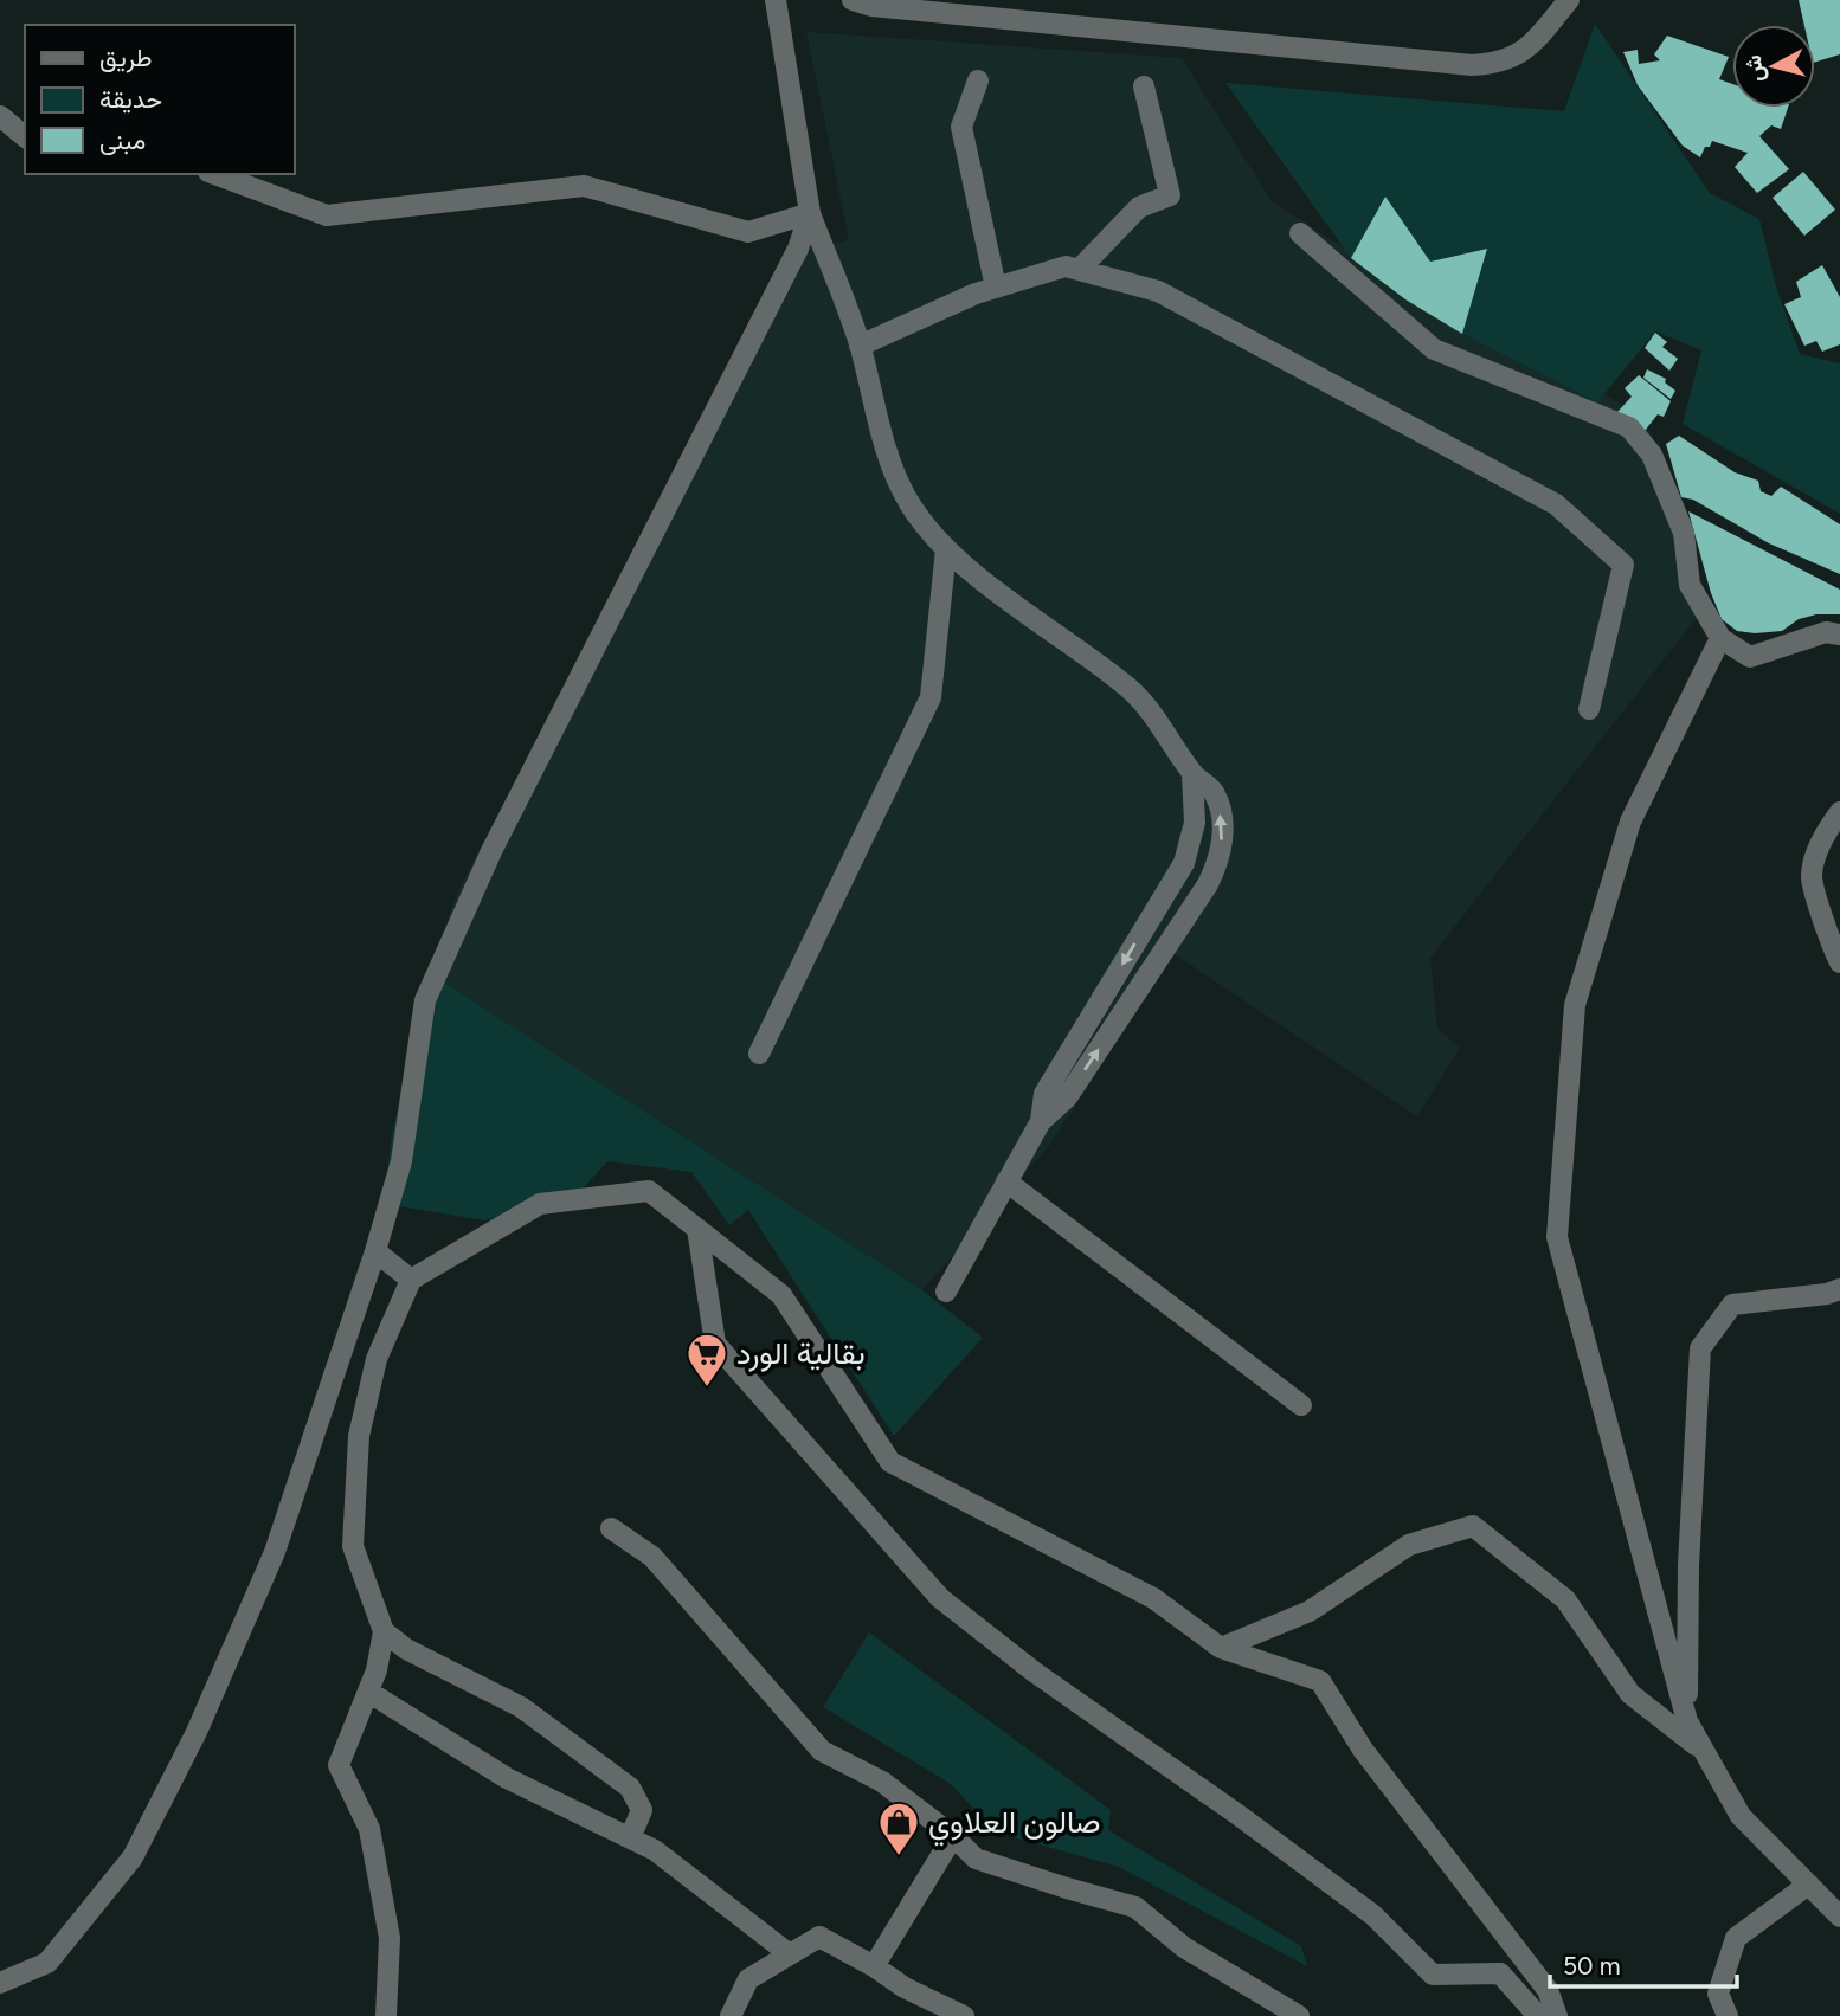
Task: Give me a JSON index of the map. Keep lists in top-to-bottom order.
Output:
{
  "places": {
    "supermarket": ["بقالية الورد"],
    "shop": ["صالون العلاوي"]
  },
  "legend": ["طريق", "حديقة", "مبنى"],
  "scale_bar": "50 m",
  "north": "left"
}
